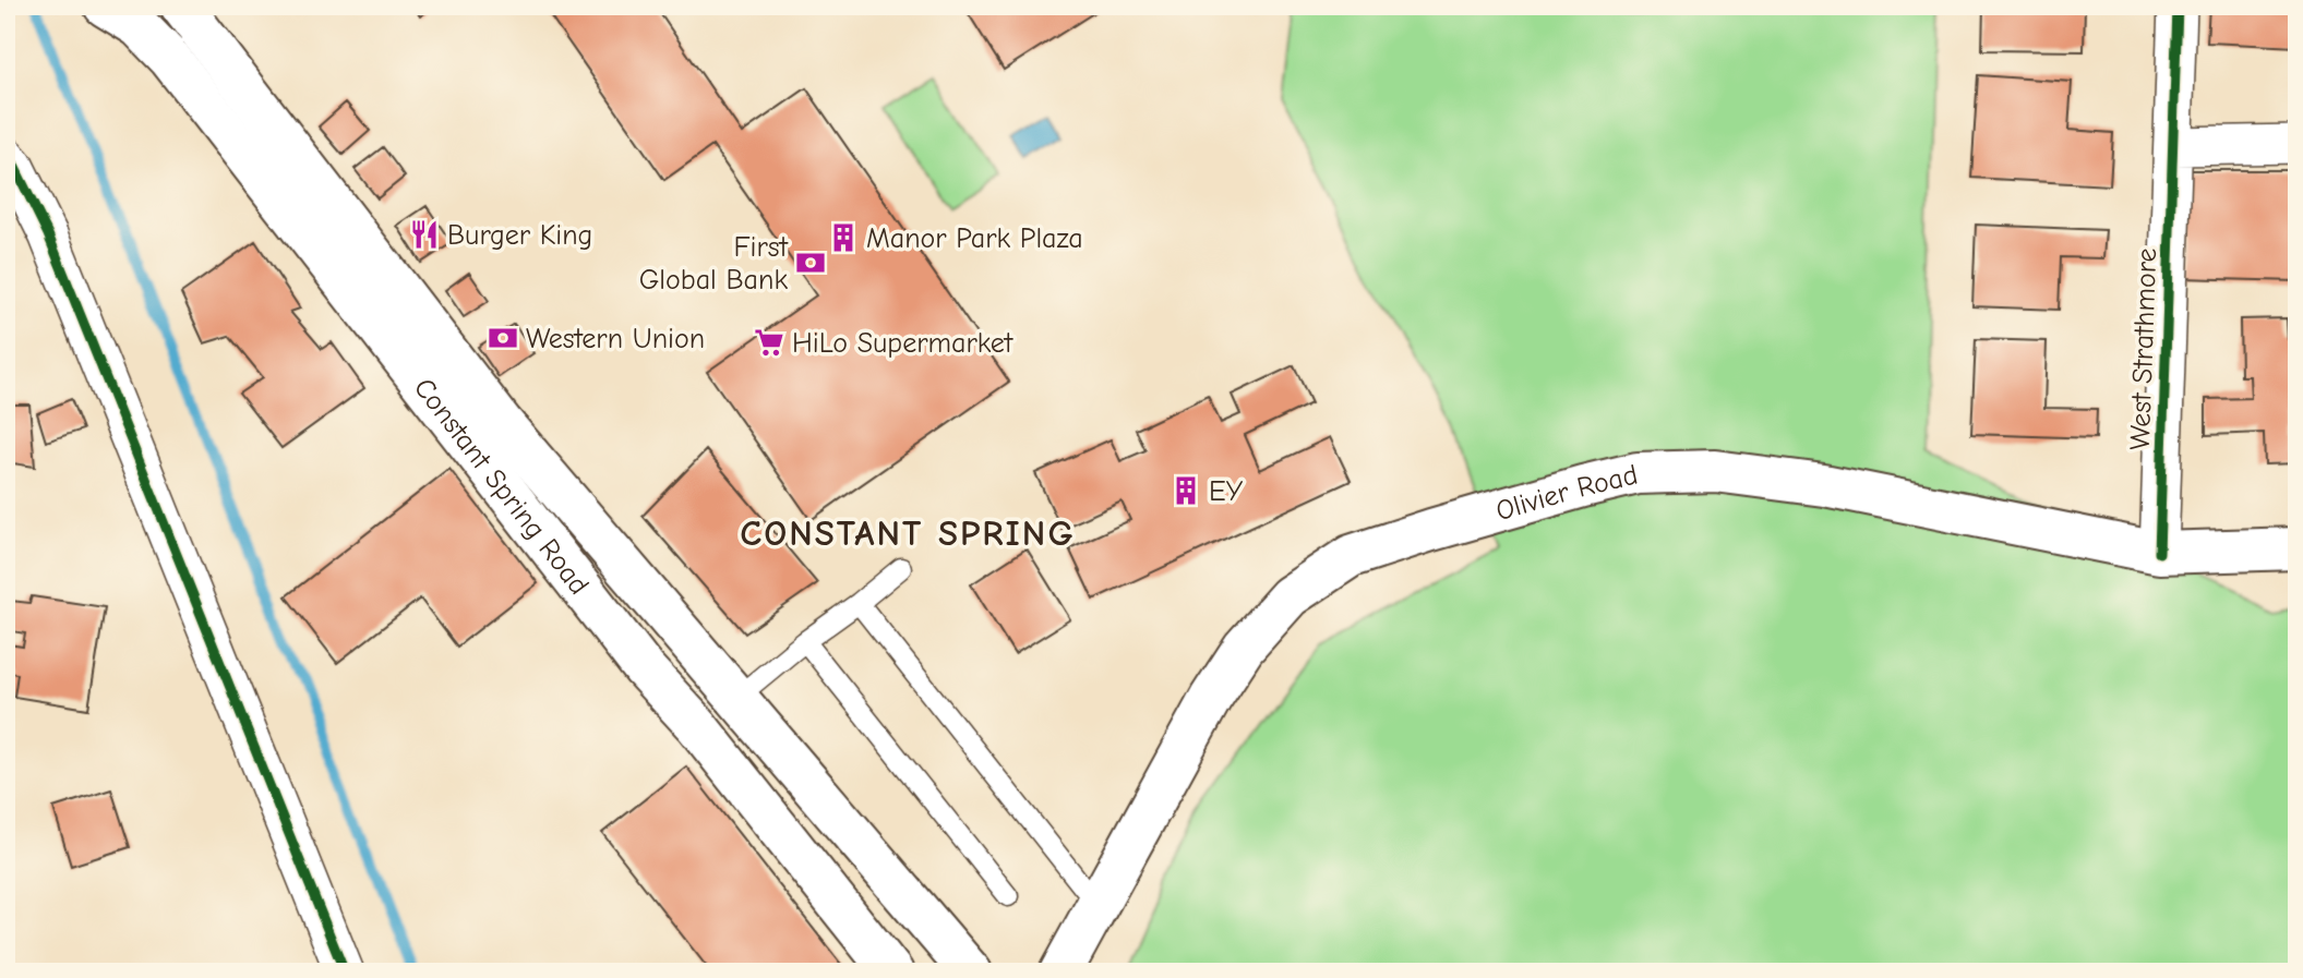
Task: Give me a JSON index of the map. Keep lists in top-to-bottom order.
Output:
{
  "streets": {
    "main road": ["Constant Spring Road", "Olivier Road"],
    "street": ["West Strathmore"]
  },
  "crossings": [
    ["West Strathmore", "Olivier Road"]
  ],
  "districts": ["CONSTANT SPRING"],
  "places": {
    "restaurant": ["Burger King"],
    "building": ["Manor Park Plaza", "EY"],
    "bank": ["First Global Bank", "Western Union"],
    "supermarket": ["HiLo Supermarket"]
  }
}
